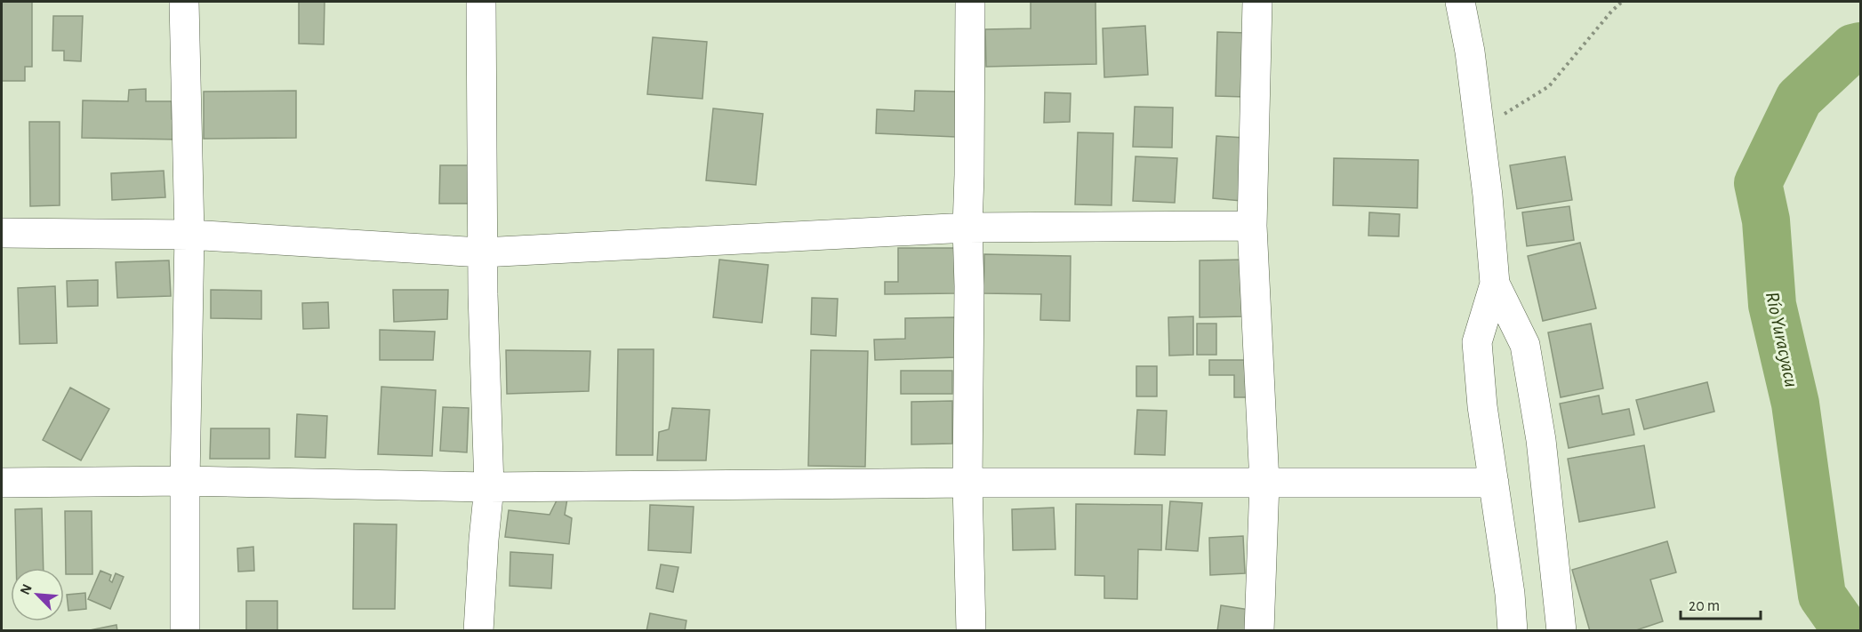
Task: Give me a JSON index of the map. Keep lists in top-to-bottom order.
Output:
{
  "water": ["Río Yuracyacu"],
  "scale_bar": "20 m",
  "north": "top left"
}
